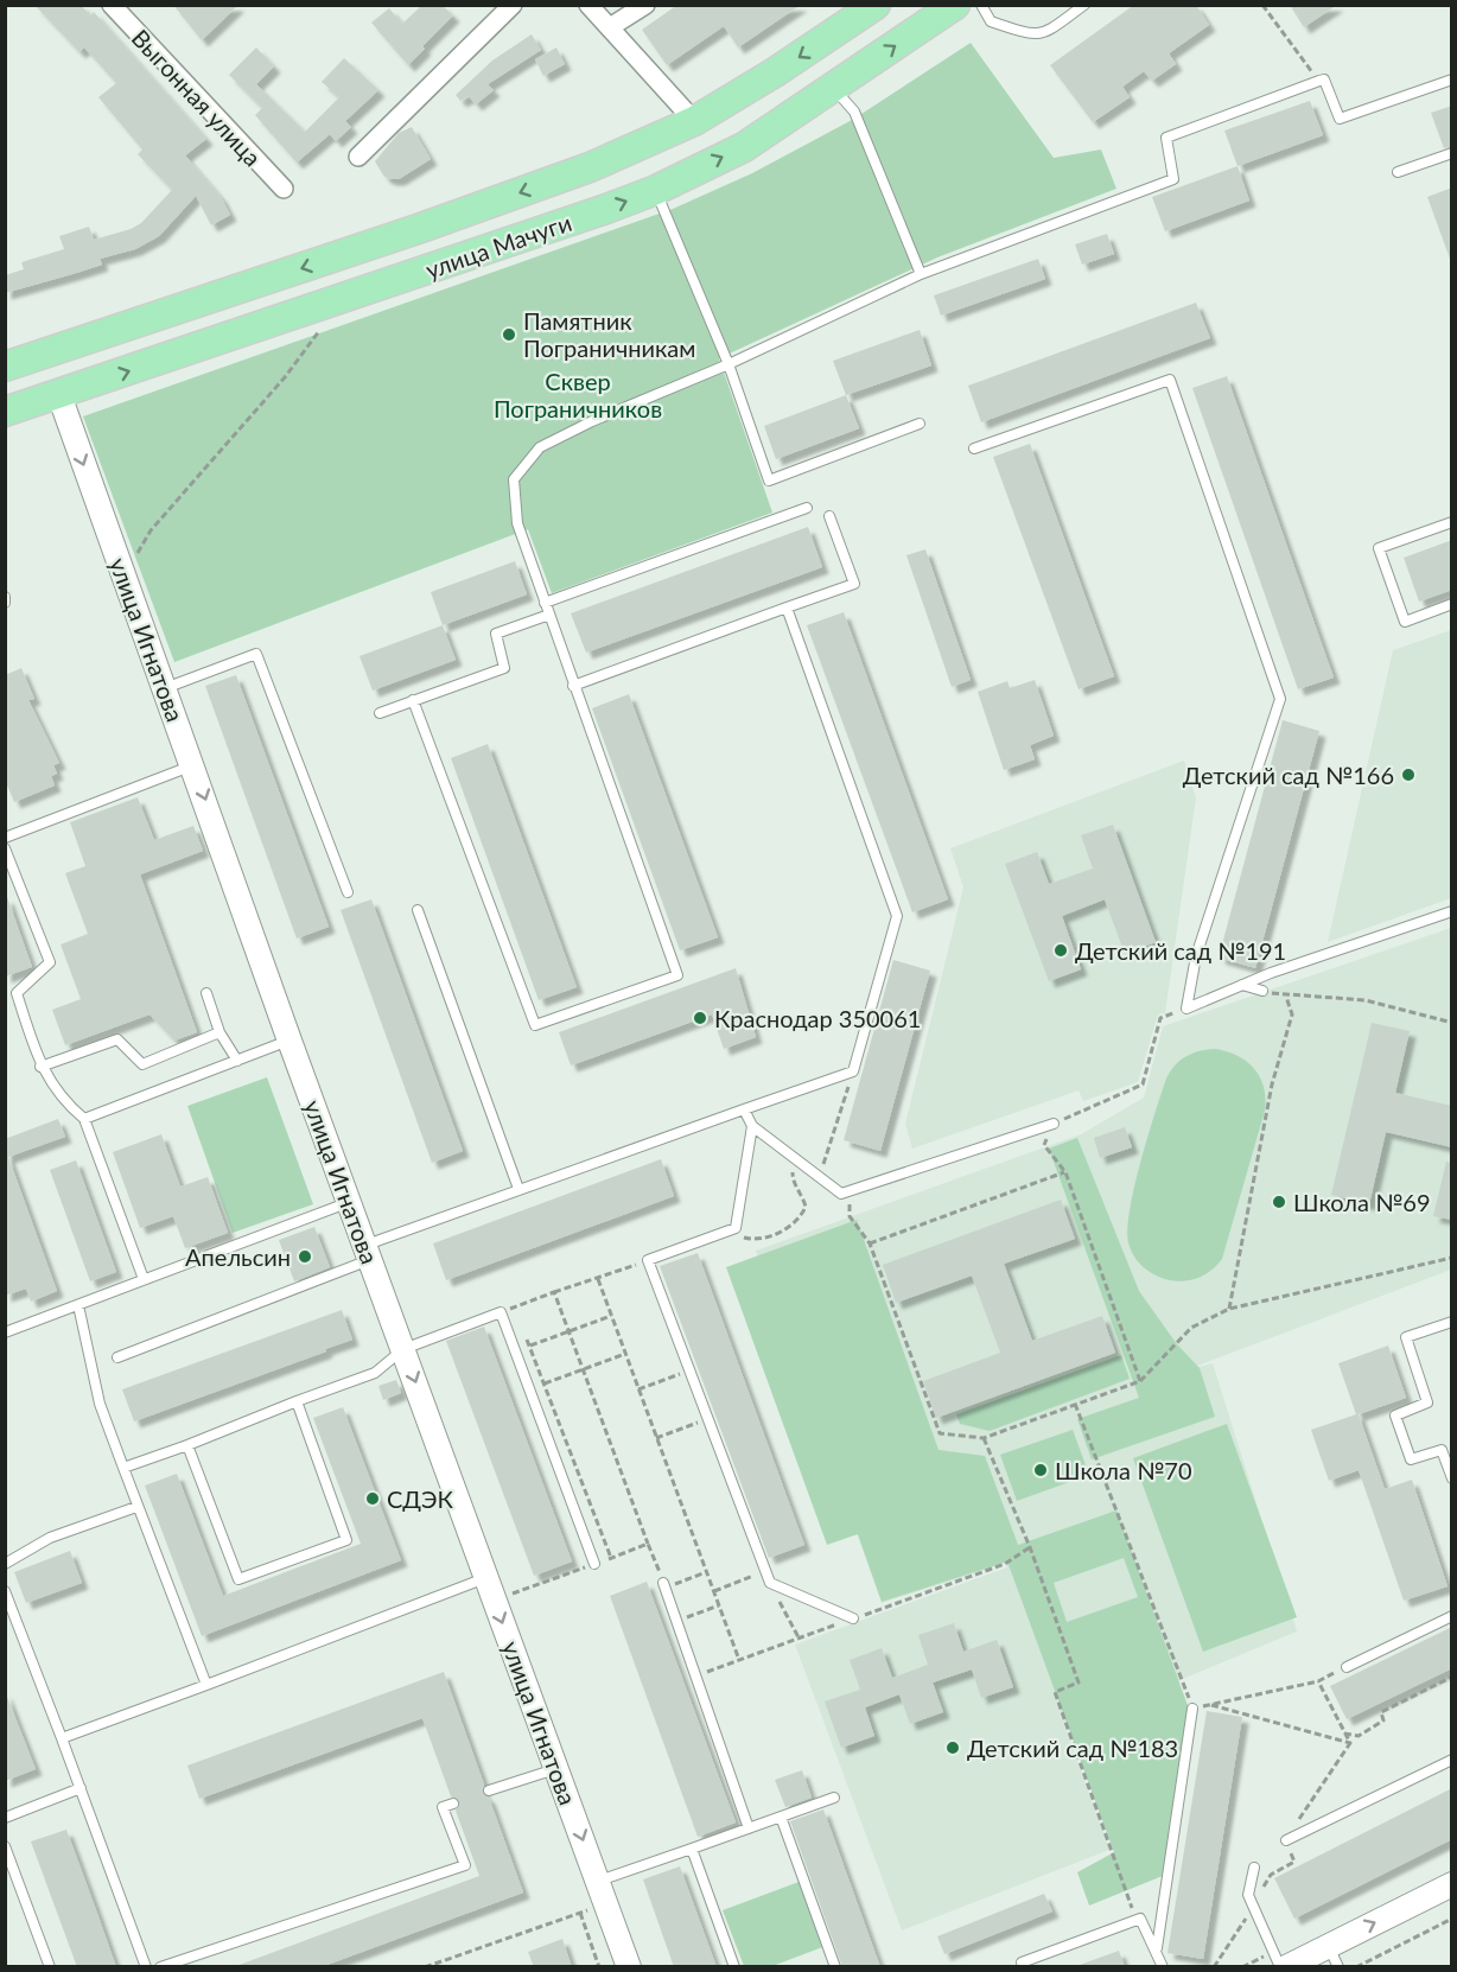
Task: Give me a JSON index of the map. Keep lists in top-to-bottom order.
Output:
{
  "streets": {
    "main road": ["улица Мачуги"],
    "street": ["Выгонная улица", "улица Игнатова"]
  },
  "crossings": [
    ["улица Мачуги", "улица Игнатова"]
  ],
  "one_way": ["улица Игнатова"],
  "parks": ["Сквер Пограничников"],
  "places": [
    "Памятник Пограничникам",
    "Детский сад №166",
    "Детский сад №191",
    "Краснодар 350061",
    "Школа №69",
    "Апельсин",
    "Школа №70",
    "СДЭК",
    "Детский сад №183"
  ]
}
